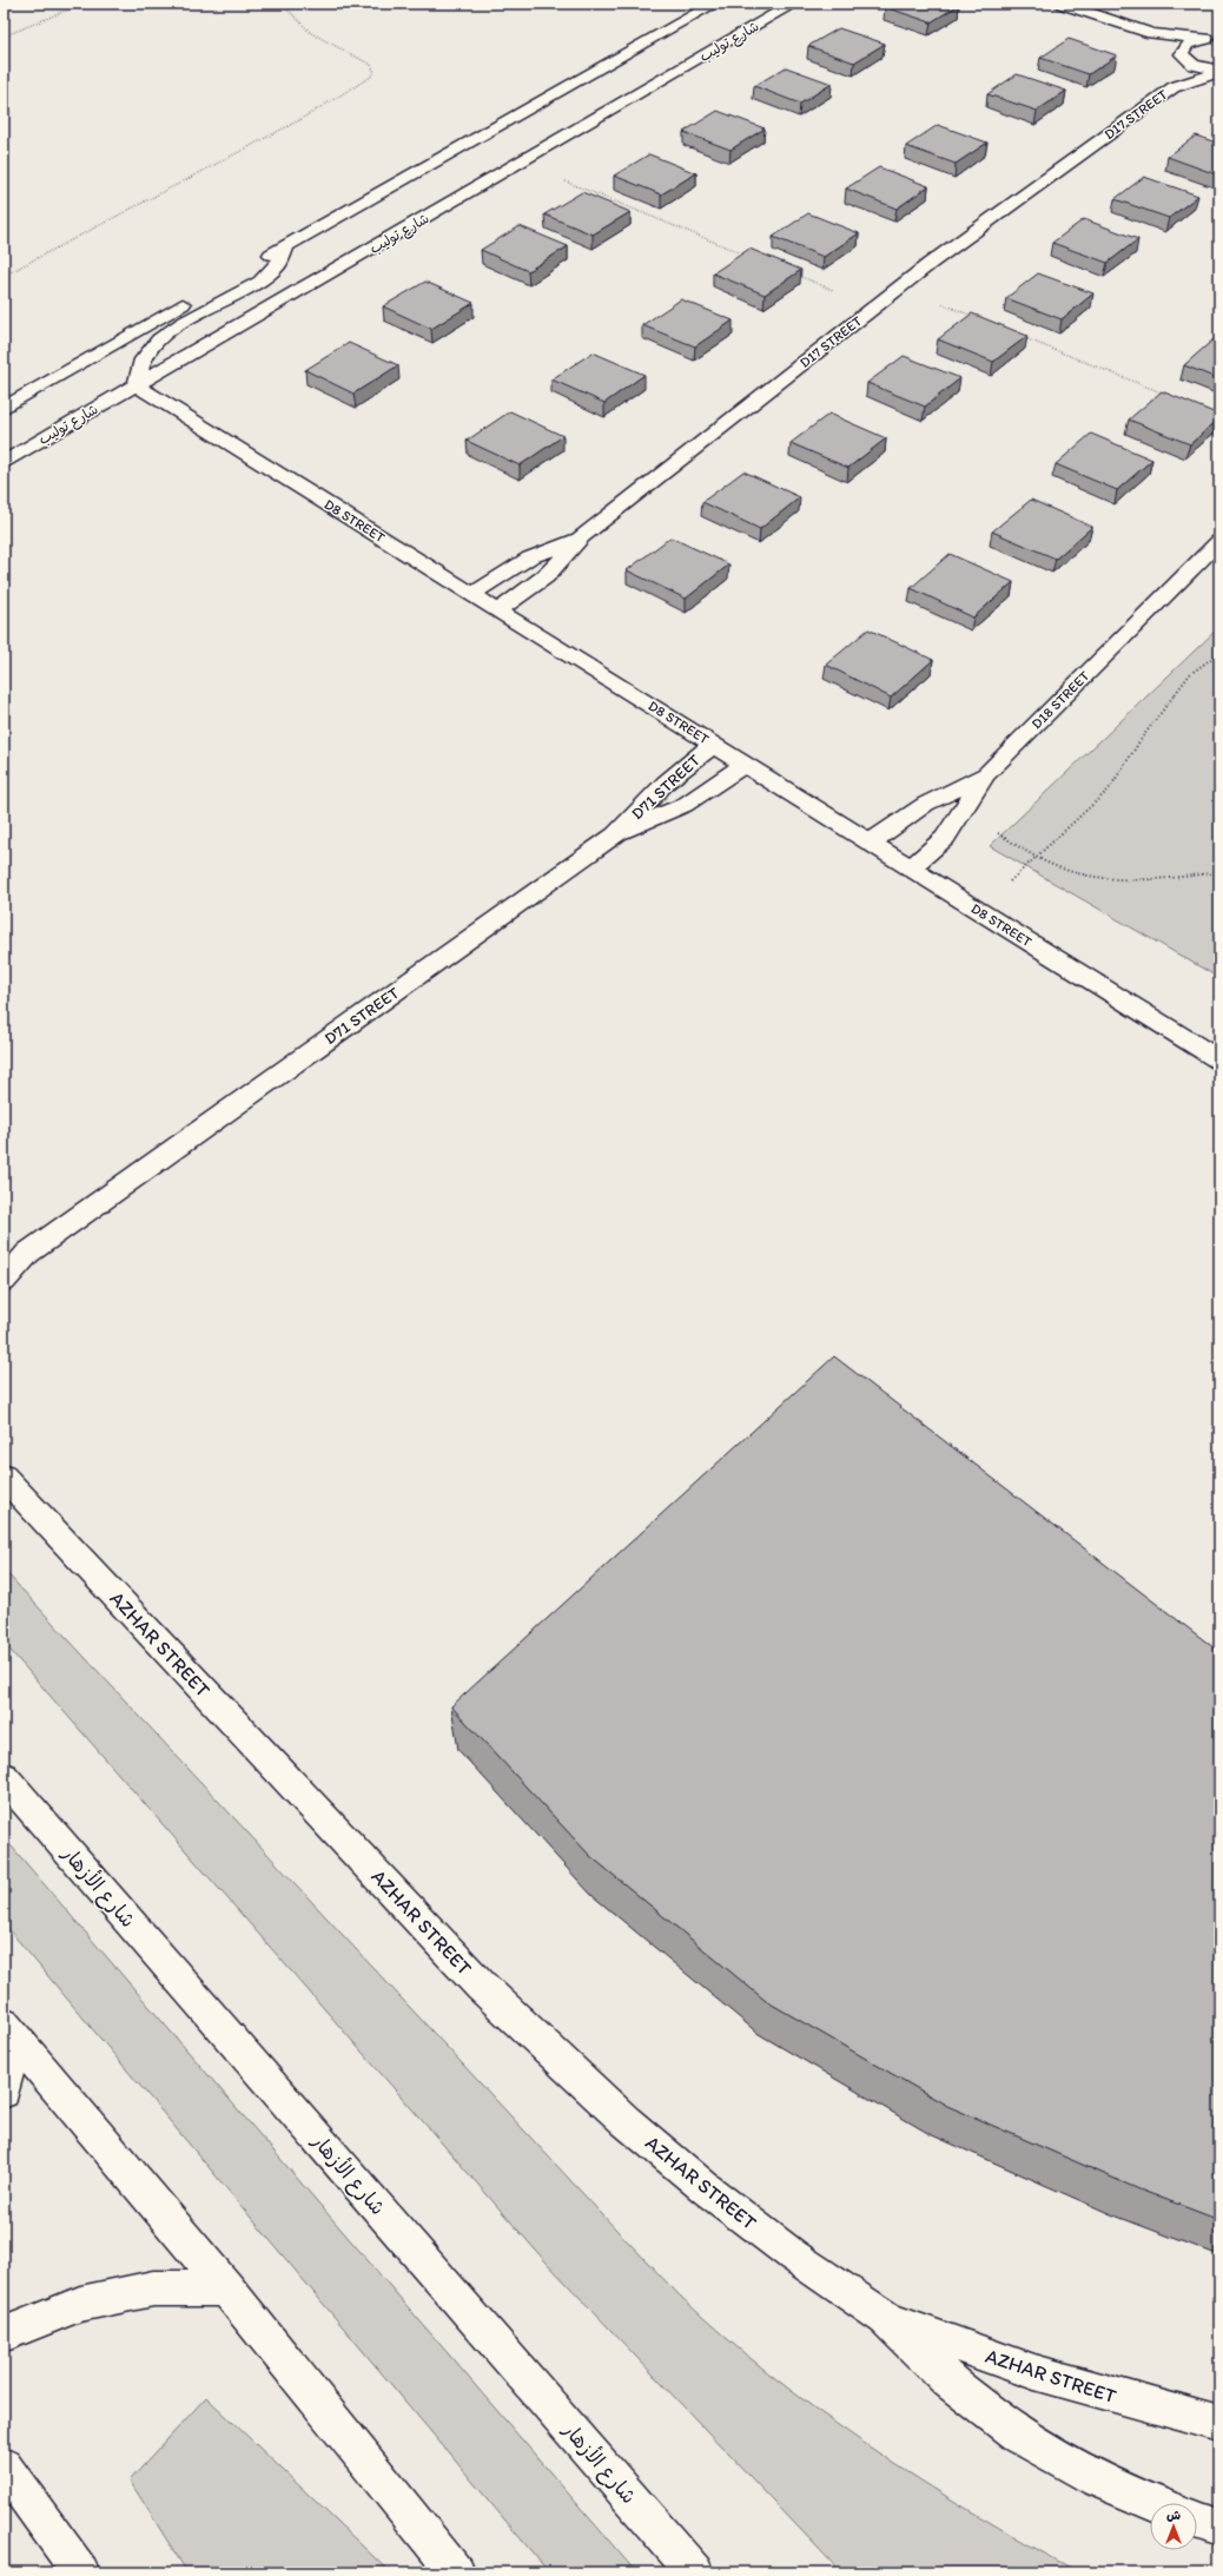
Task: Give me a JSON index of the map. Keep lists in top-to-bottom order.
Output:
{
  "streets": {
    "street": [
      "شارع توليب",
      "D17 STREET",
      "D8 STREET",
      "D18 STREET",
      "D71 STREET",
      "AZHAR STREET",
      "شارع الأزهار"
    ]
  },
  "crossings": [
    ["شارع توليب", "D8 STREET"],
    ["D17 STREET", "D8 STREET"],
    ["D8 STREET", "D18 STREET"],
    ["D8 STREET", "D71 STREET"]
  ],
  "north": "top"
}
